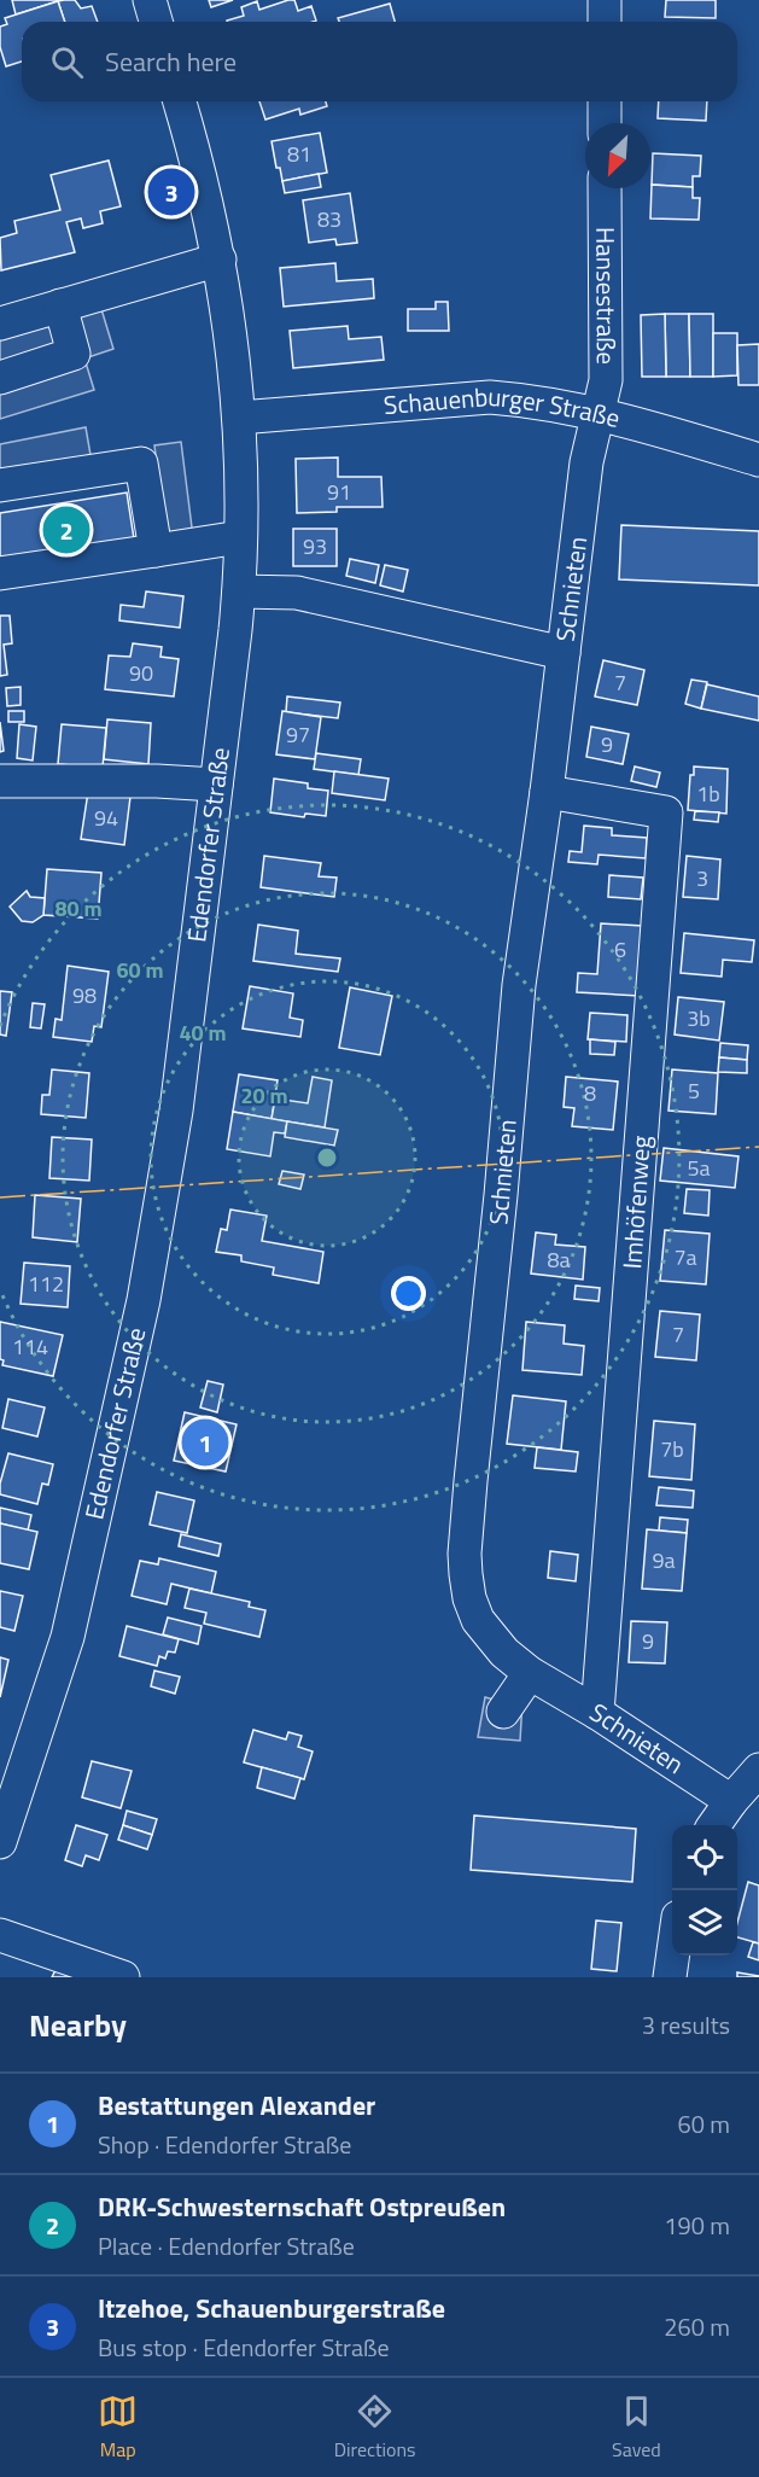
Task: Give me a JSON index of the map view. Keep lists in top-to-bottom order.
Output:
{
  "streets": {
    "street": [
      "Hansestraße",
      "Schauenburger Straße",
      "Schnieten",
      "Edendorfer Straße",
      "Imhöfenweg"
    ]
  },
  "crossings": [
    ["Hansestraße", "Schauenburger Straße"],
    ["Hansestraße", "Schnieten"],
    ["Schauenburger Straße", "Schnieten"],
    ["Schauenburger Straße", "Edendorfer Straße"],
    ["Schnieten", "Imhöfenweg"]
  ],
  "house_numbers": [
    "81",
    "83",
    "91",
    "93",
    "90",
    "7",
    "97",
    "9",
    "1b",
    "94",
    "3",
    "6",
    "98",
    "3b",
    "5",
    "8",
    "5a",
    "7a",
    "8a",
    "112",
    "7",
    "114",
    "7b",
    "9a",
    "9"
  ],
  "north": "bottom left",
  "page": {
    "search": "Search here",
    "pins": ["3", "2", "1"],
    "heading": ["Nearby", "3 results"],
    "list": [
      {
        "mark": "1",
        "name": "Bestattungen Alexander",
        "note": "Shop · Edendorfer Straße",
        "value": "60 m"
      },
      {
        "mark": "2",
        "name": "DRK-Schwesternschaft Ostpreußen",
        "note": "Place · Edendorfer Straße",
        "value": "190 m"
      },
      {
        "mark": "3",
        "name": "Itzehoe, Schauenburgerstraße",
        "note": "Bus stop · Edendorfer Straße",
        "value": "260 m"
      }
    ],
    "nav": ["Map", "Directions", "Saved"]
  },
  "rings": [
    "80 m",
    "60 m",
    "40 m",
    "20 m"
  ]
}
